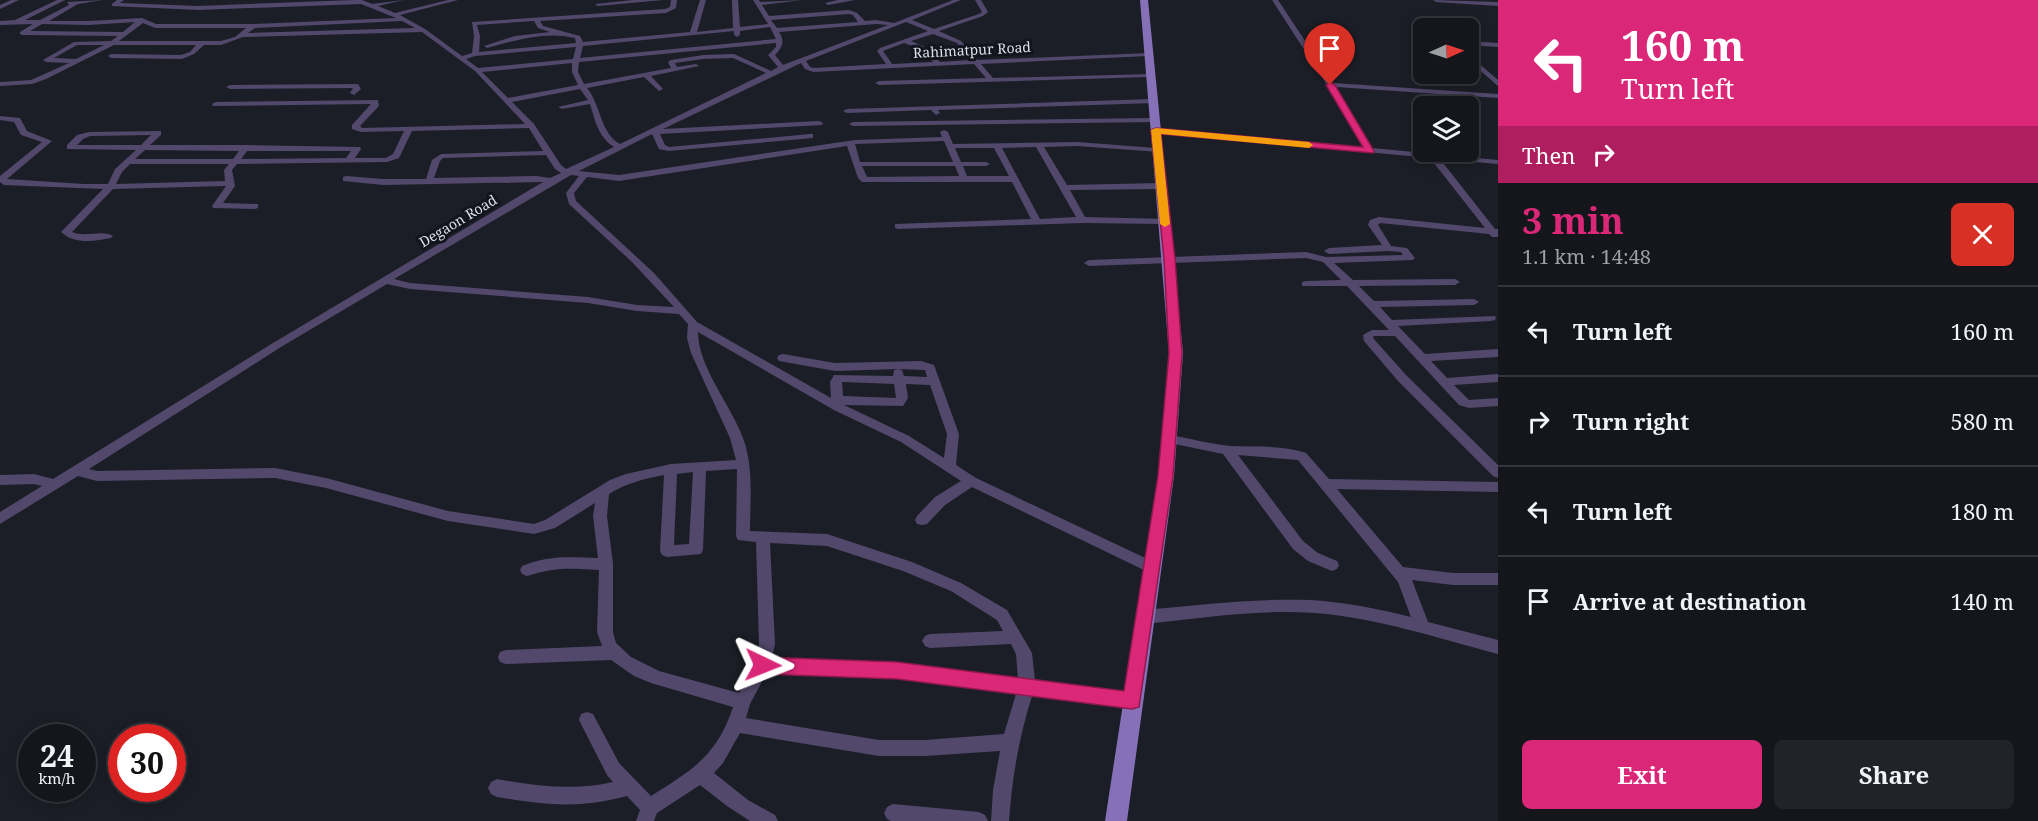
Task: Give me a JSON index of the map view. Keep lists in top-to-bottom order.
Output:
{
  "streets": {
    "street": ["Rahimatpur Road", "Degaon Road"]
  },
  "crossings": [
    ["Rahimatpur Road", "Degaon Road"]
  ],
  "north": "right",
  "page": {
    "turn": ["160 m", "Turn left"],
    "then": "Then",
    "heading": ["3 min", "1.1 km · 14:48"],
    "list": [
      {
        "name": "Turn left",
        "value": "160 m"
      },
      {
        "name": "Turn right",
        "value": "580 m"
      },
      {
        "name": "Turn left",
        "value": "180 m"
      },
      {
        "name": "Arrive at destination",
        "value": "140 m"
      }
    ],
    "speed": "24 km/h",
    "limit": "30",
    "buttons": ["Exit", "Share"]
  }
}
